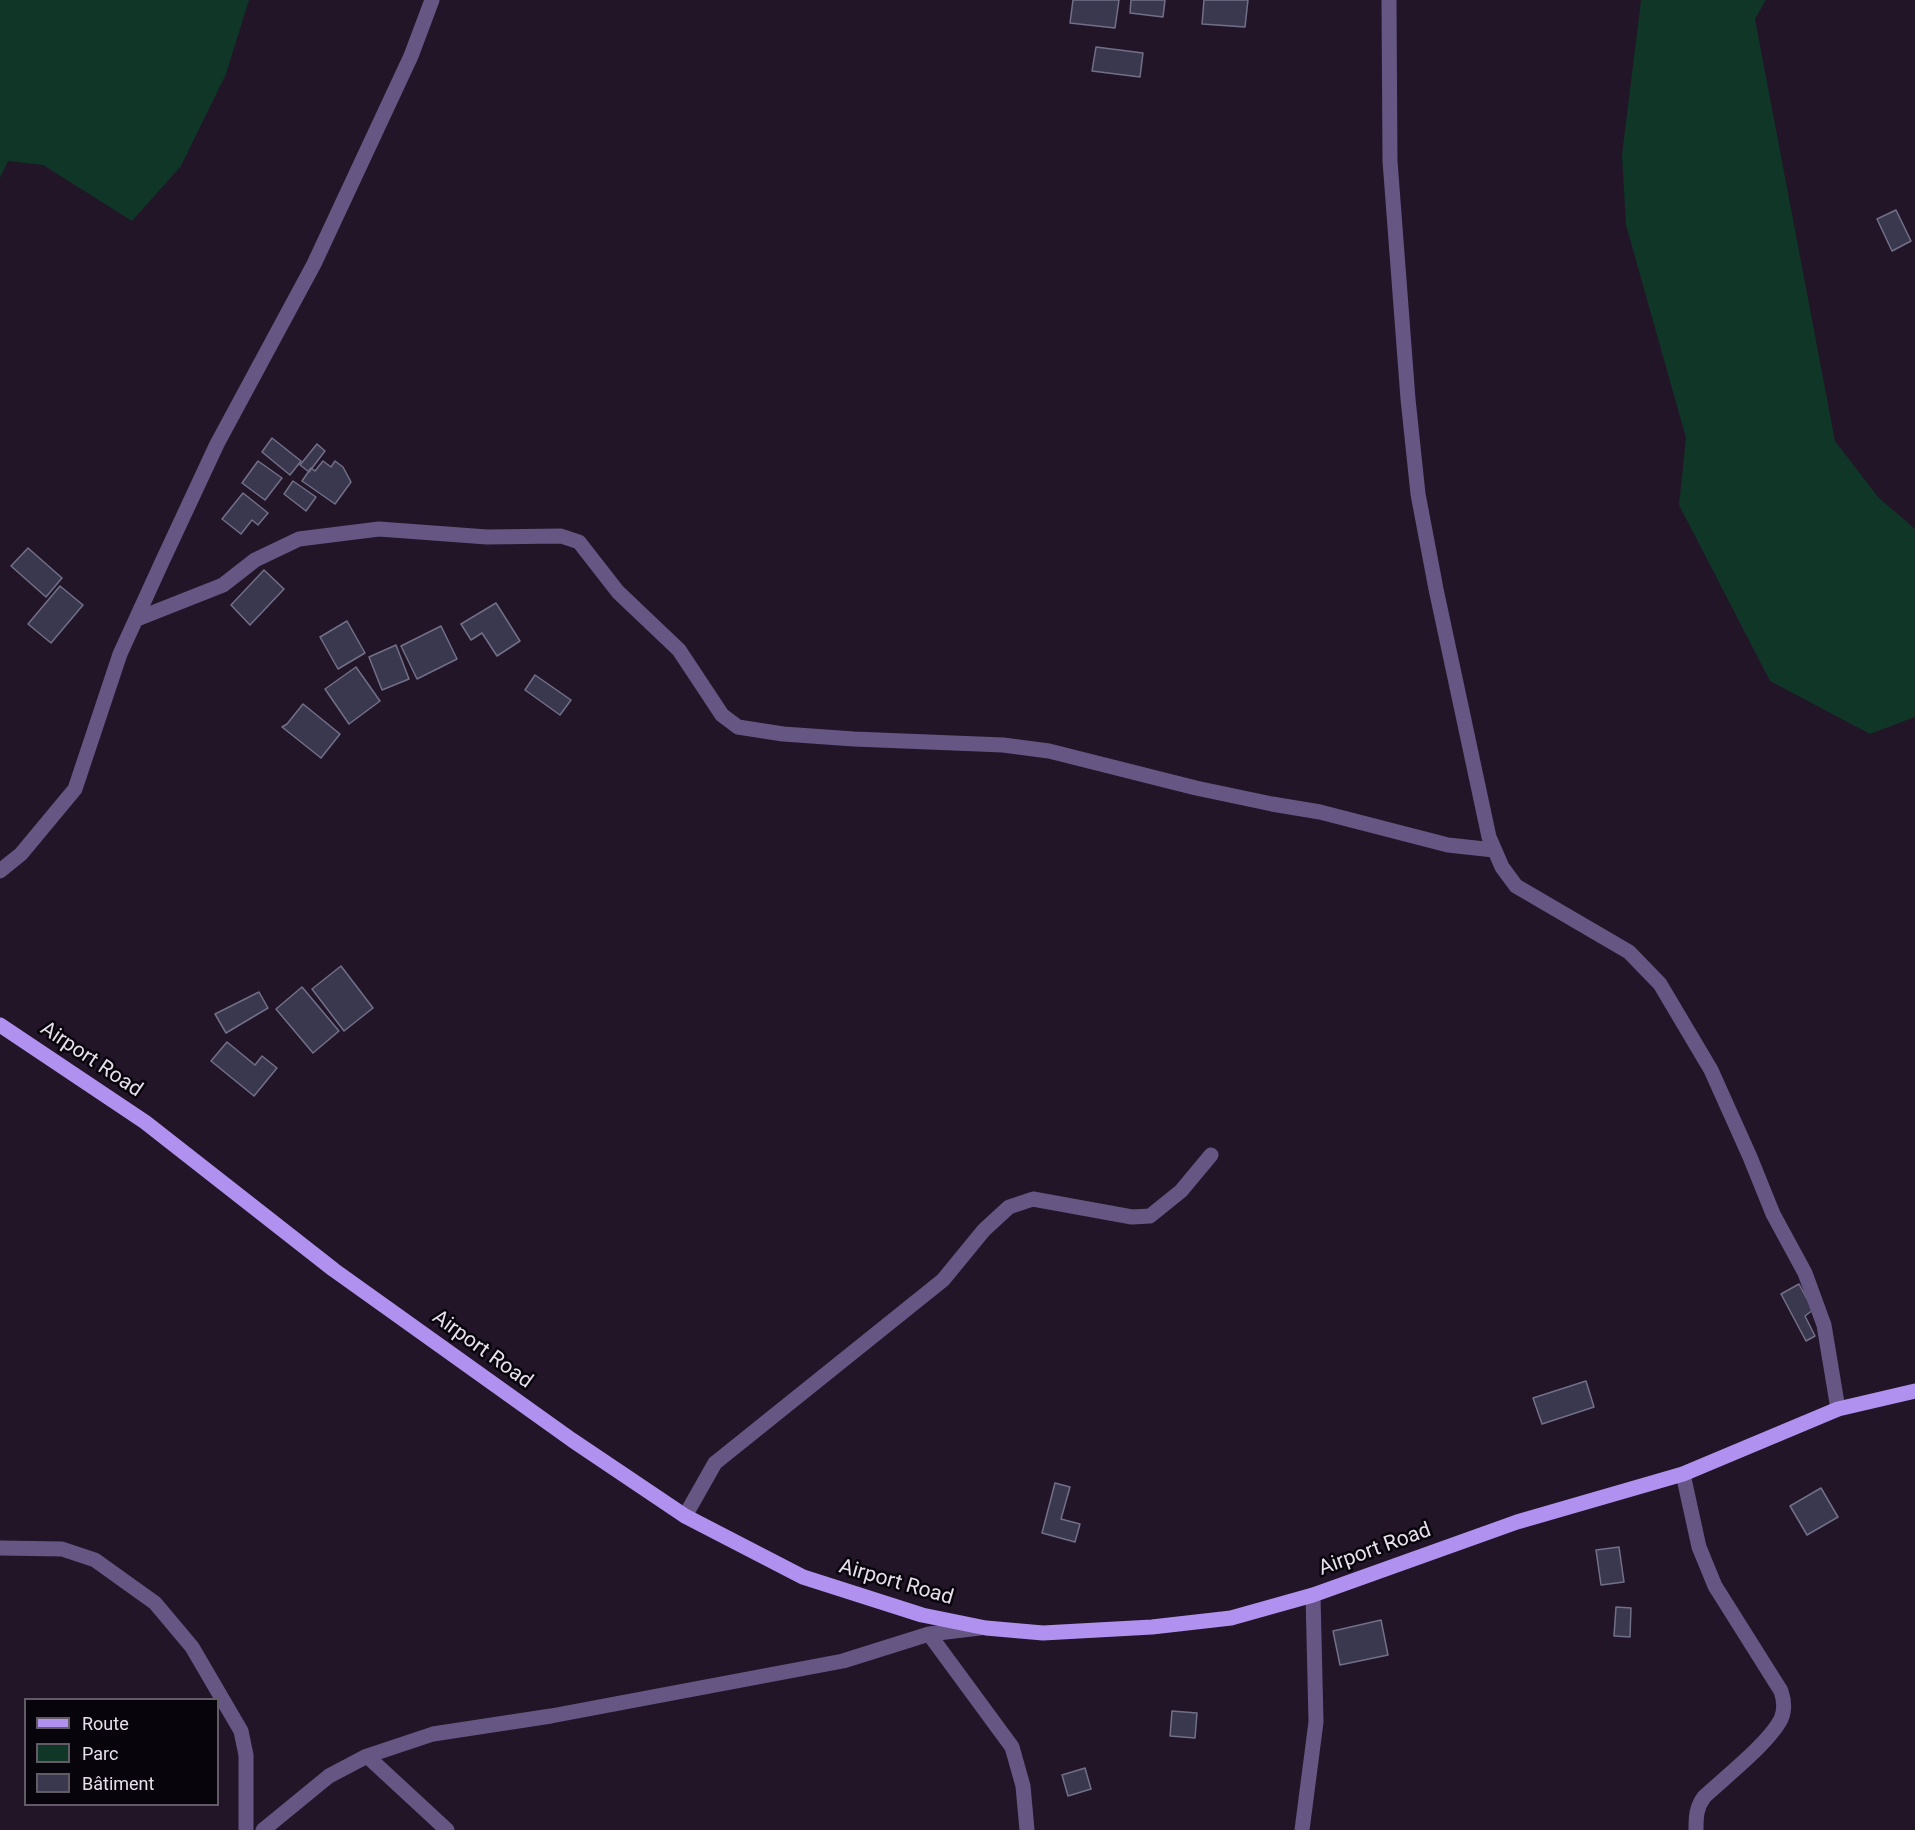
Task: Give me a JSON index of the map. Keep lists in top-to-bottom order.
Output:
{
  "streets": {
    "main road": ["Airport Road"]
  },
  "legend": ["Route", "Parc", "Bâtiment"]
}
